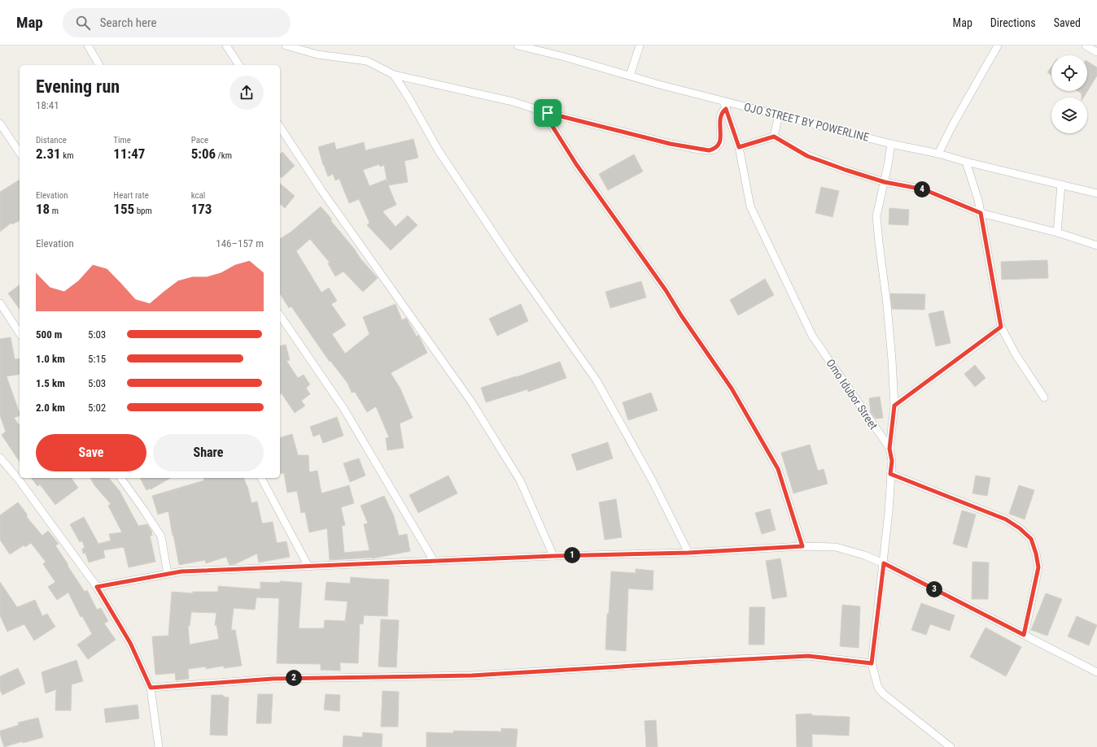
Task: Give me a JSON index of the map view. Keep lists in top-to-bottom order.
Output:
{
  "streets": {
    "street": ["OJO STREET BY POWERLINE", "Omo Idubor Street"]
  },
  "crossings": [
    ["OJO STREET BY POWERLINE", "Omo Idubor Street"]
  ],
  "page": {
    "header": "Map",
    "search": "Search here",
    "nav": ["Map", "Directions", "Saved"],
    "heading": ["Evening run", "18:41"],
    "stats": [
      ["Distance", "2.31 km"],
      ["Time", "11:47"],
      ["Pace", "5:06 /km"],
      ["Elevation", "18 m"],
      ["Heart rate", "155 bpm"],
      ["kcal", "173"]
    ],
    "pins": [
      "4",
      "1",
      "3",
      "2"
    ],
    "chart": ["Elevation", "146–157 m"],
    "list": [
      {
        "name": "500 m",
        "note": "5:03"
      },
      {
        "name": "1.0 km",
        "note": "5:15"
      },
      {
        "name": "1.5 km",
        "note": "5:03"
      },
      {
        "name": "2.0 km",
        "note": "5:02"
      }
    ],
    "buttons": ["Save", "Share"]
  }
}
